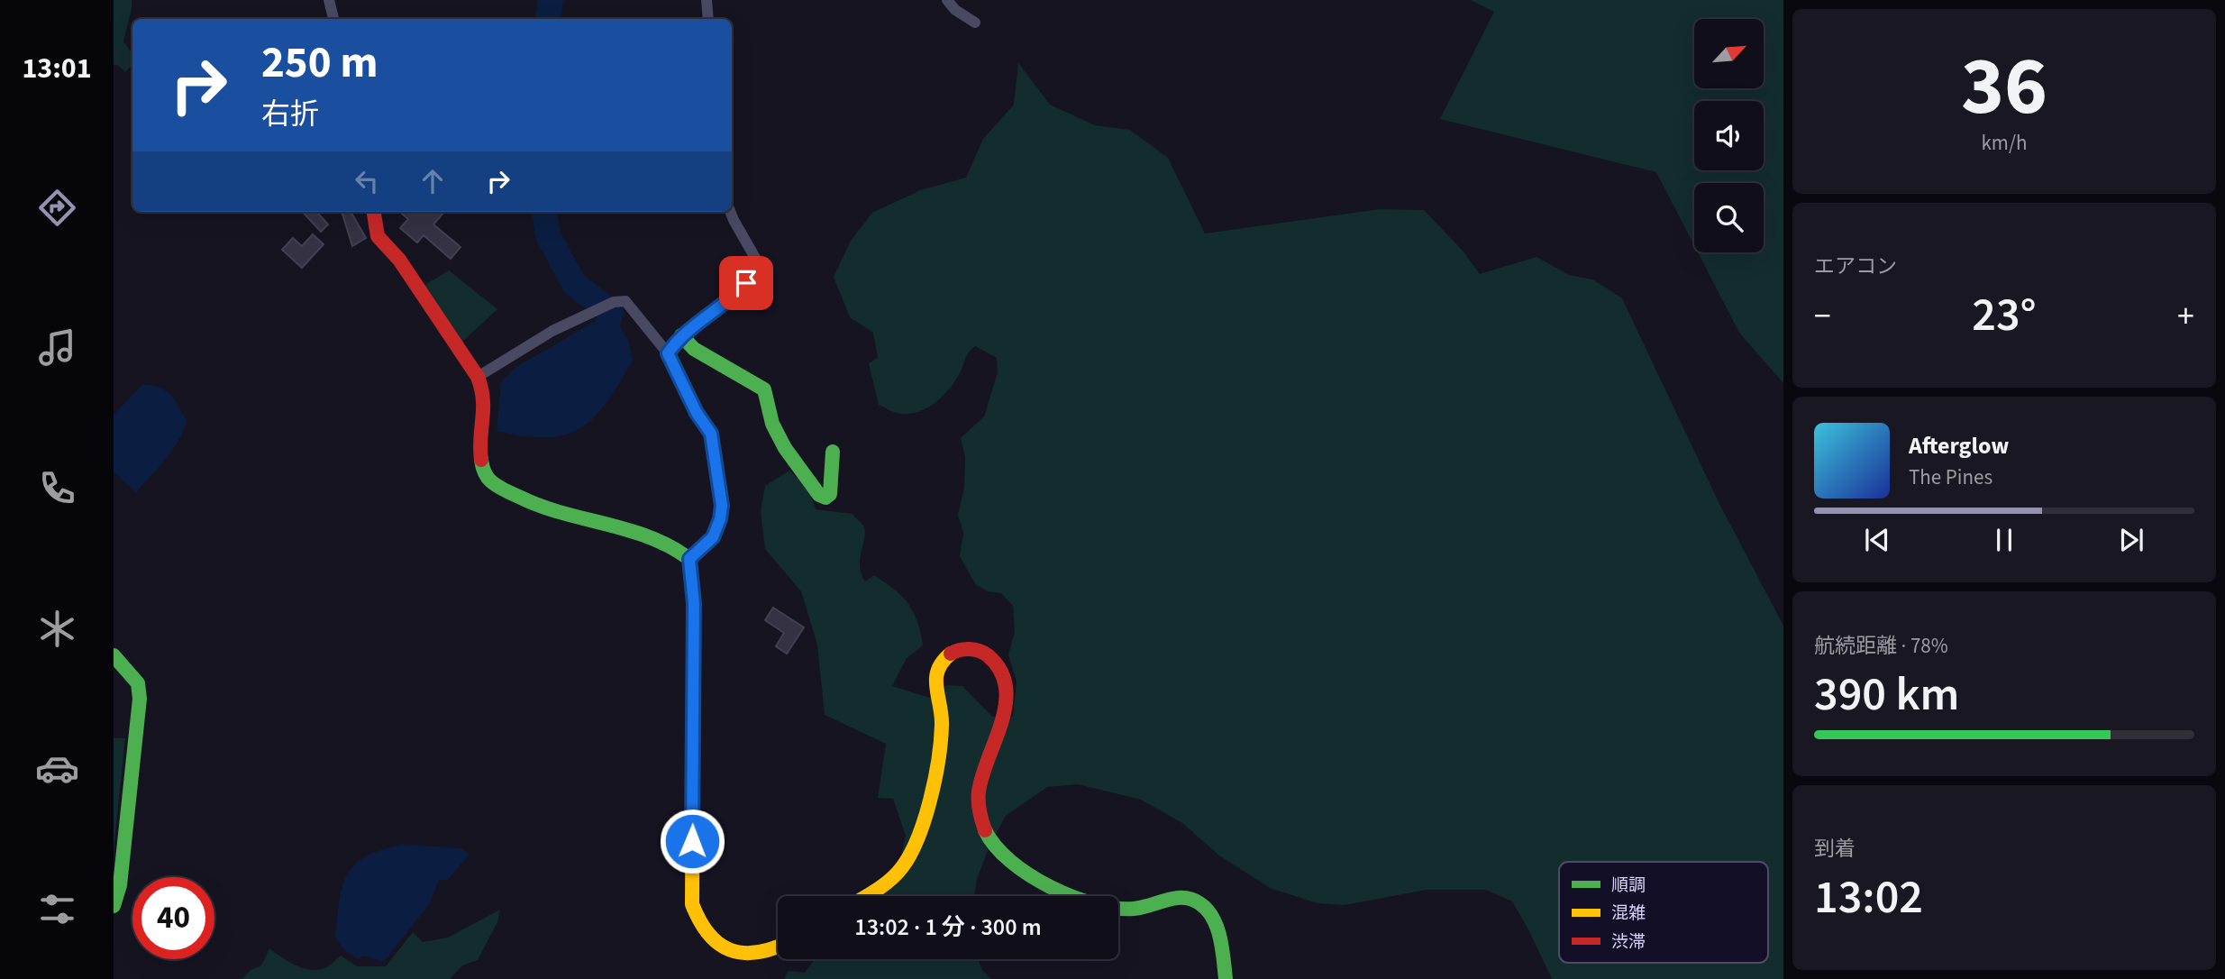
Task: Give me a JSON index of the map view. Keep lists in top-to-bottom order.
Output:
{
  "legend": ["順調", "混雑", "渋滞"],
  "north": "top right",
  "page": {
    "tabs": "13:01",
    "tile": [
      ["36", "km/h"],
      "エアコン",
      ["航続距離 · 78%", "390 km"],
      ["到着", "13:02"]
    ],
    "turn": ["250 m", "右折"],
    "heat": ["−", "23°", "+"],
    "song": ["Afterglow", "The Pines"],
    "limit": "40",
    "trip": "13:02 · 1 分 · 300 m"
  }
}
